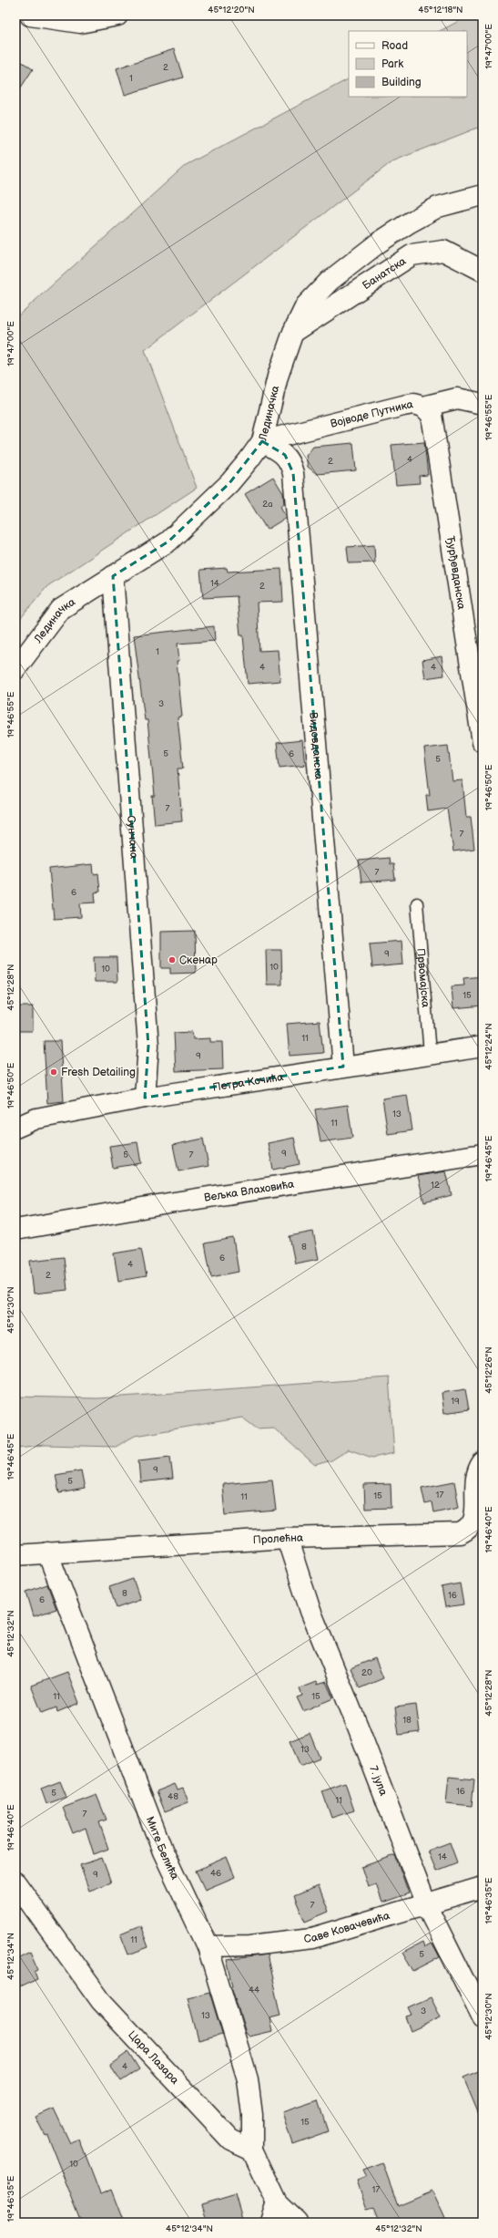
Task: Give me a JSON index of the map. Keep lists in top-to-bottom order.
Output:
{
  "streets": {
    "street": [
      "Банатска",
      "Лединачка",
      "Војводе Путника",
      "Ђурђевданска",
      "Видовданска",
      "Сунчана",
      "Петра Кочића",
      "Вељка Влаховића",
      "Пролећна",
      "7. јула",
      "Мите Белића",
      "Саве Ковачевића",
      "Цара Лазара"
    ],
    "lane": ["Првомајска"]
  },
  "crossings": [
    ["Банатска", "Лединачка"],
    ["Лединачка", "Војводе Путника"],
    ["Лединачка", "Видовданска"],
    ["Лединачка", "Сунчана"],
    ["Војводе Путника", "Ђурђевданска"],
    ["Војводе Путника", "Видовданска"],
    ["Видовданска", "Петра Кочића"],
    ["Сунчана", "Петра Кочића"],
    ["Првомајска", "Петра Кочића"],
    ["Пролећна", "7. јула"],
    ["Пролећна", "Мите Белића"],
    ["7. јула", "Саве Ковачевића"],
    ["Мите Белића", "Саве Ковачевића"],
    ["Мите Белића", "Цара Лазара"]
  ],
  "places": ["Скенар", "Fresh Detailing"],
  "house_numbers": [
    "2",
    "1",
    "4",
    "2",
    "2a",
    "14",
    "2",
    "1",
    "4",
    "4",
    "3",
    "5",
    "6",
    "5",
    "7",
    "7",
    "7",
    "6",
    "9",
    "10",
    "10",
    "15",
    "11",
    "9",
    "13",
    "11",
    "9",
    "5",
    "7",
    "12",
    "8",
    "6",
    "4",
    "2",
    "19",
    "9",
    "5",
    "17",
    "15",
    "11",
    "8",
    "16",
    "6",
    "20",
    "11",
    "15",
    "18",
    "13",
    "16",
    "5",
    "48",
    "11",
    "7",
    "14",
    "46",
    "9",
    "7",
    "11",
    "5",
    "44",
    "3",
    "13",
    "4",
    "15",
    "10",
    "17"
  ],
  "legend": ["Road", "Park", "Building"],
  "coordinates": [
    "45°12'20\"N",
    "45°12'18\"N",
    "19°47'00\"E",
    "19°46'55\"E",
    "19°46'50\"E",
    "45°12'28\"N",
    "45°12'24\"N",
    "19°46'45\"E",
    "45°12'30\"N",
    "45°12'26\"N",
    "19°46'40\"E",
    "45°12'32\"N",
    "19°46'35\"E",
    "45°12'34\"N"
  ]
}
